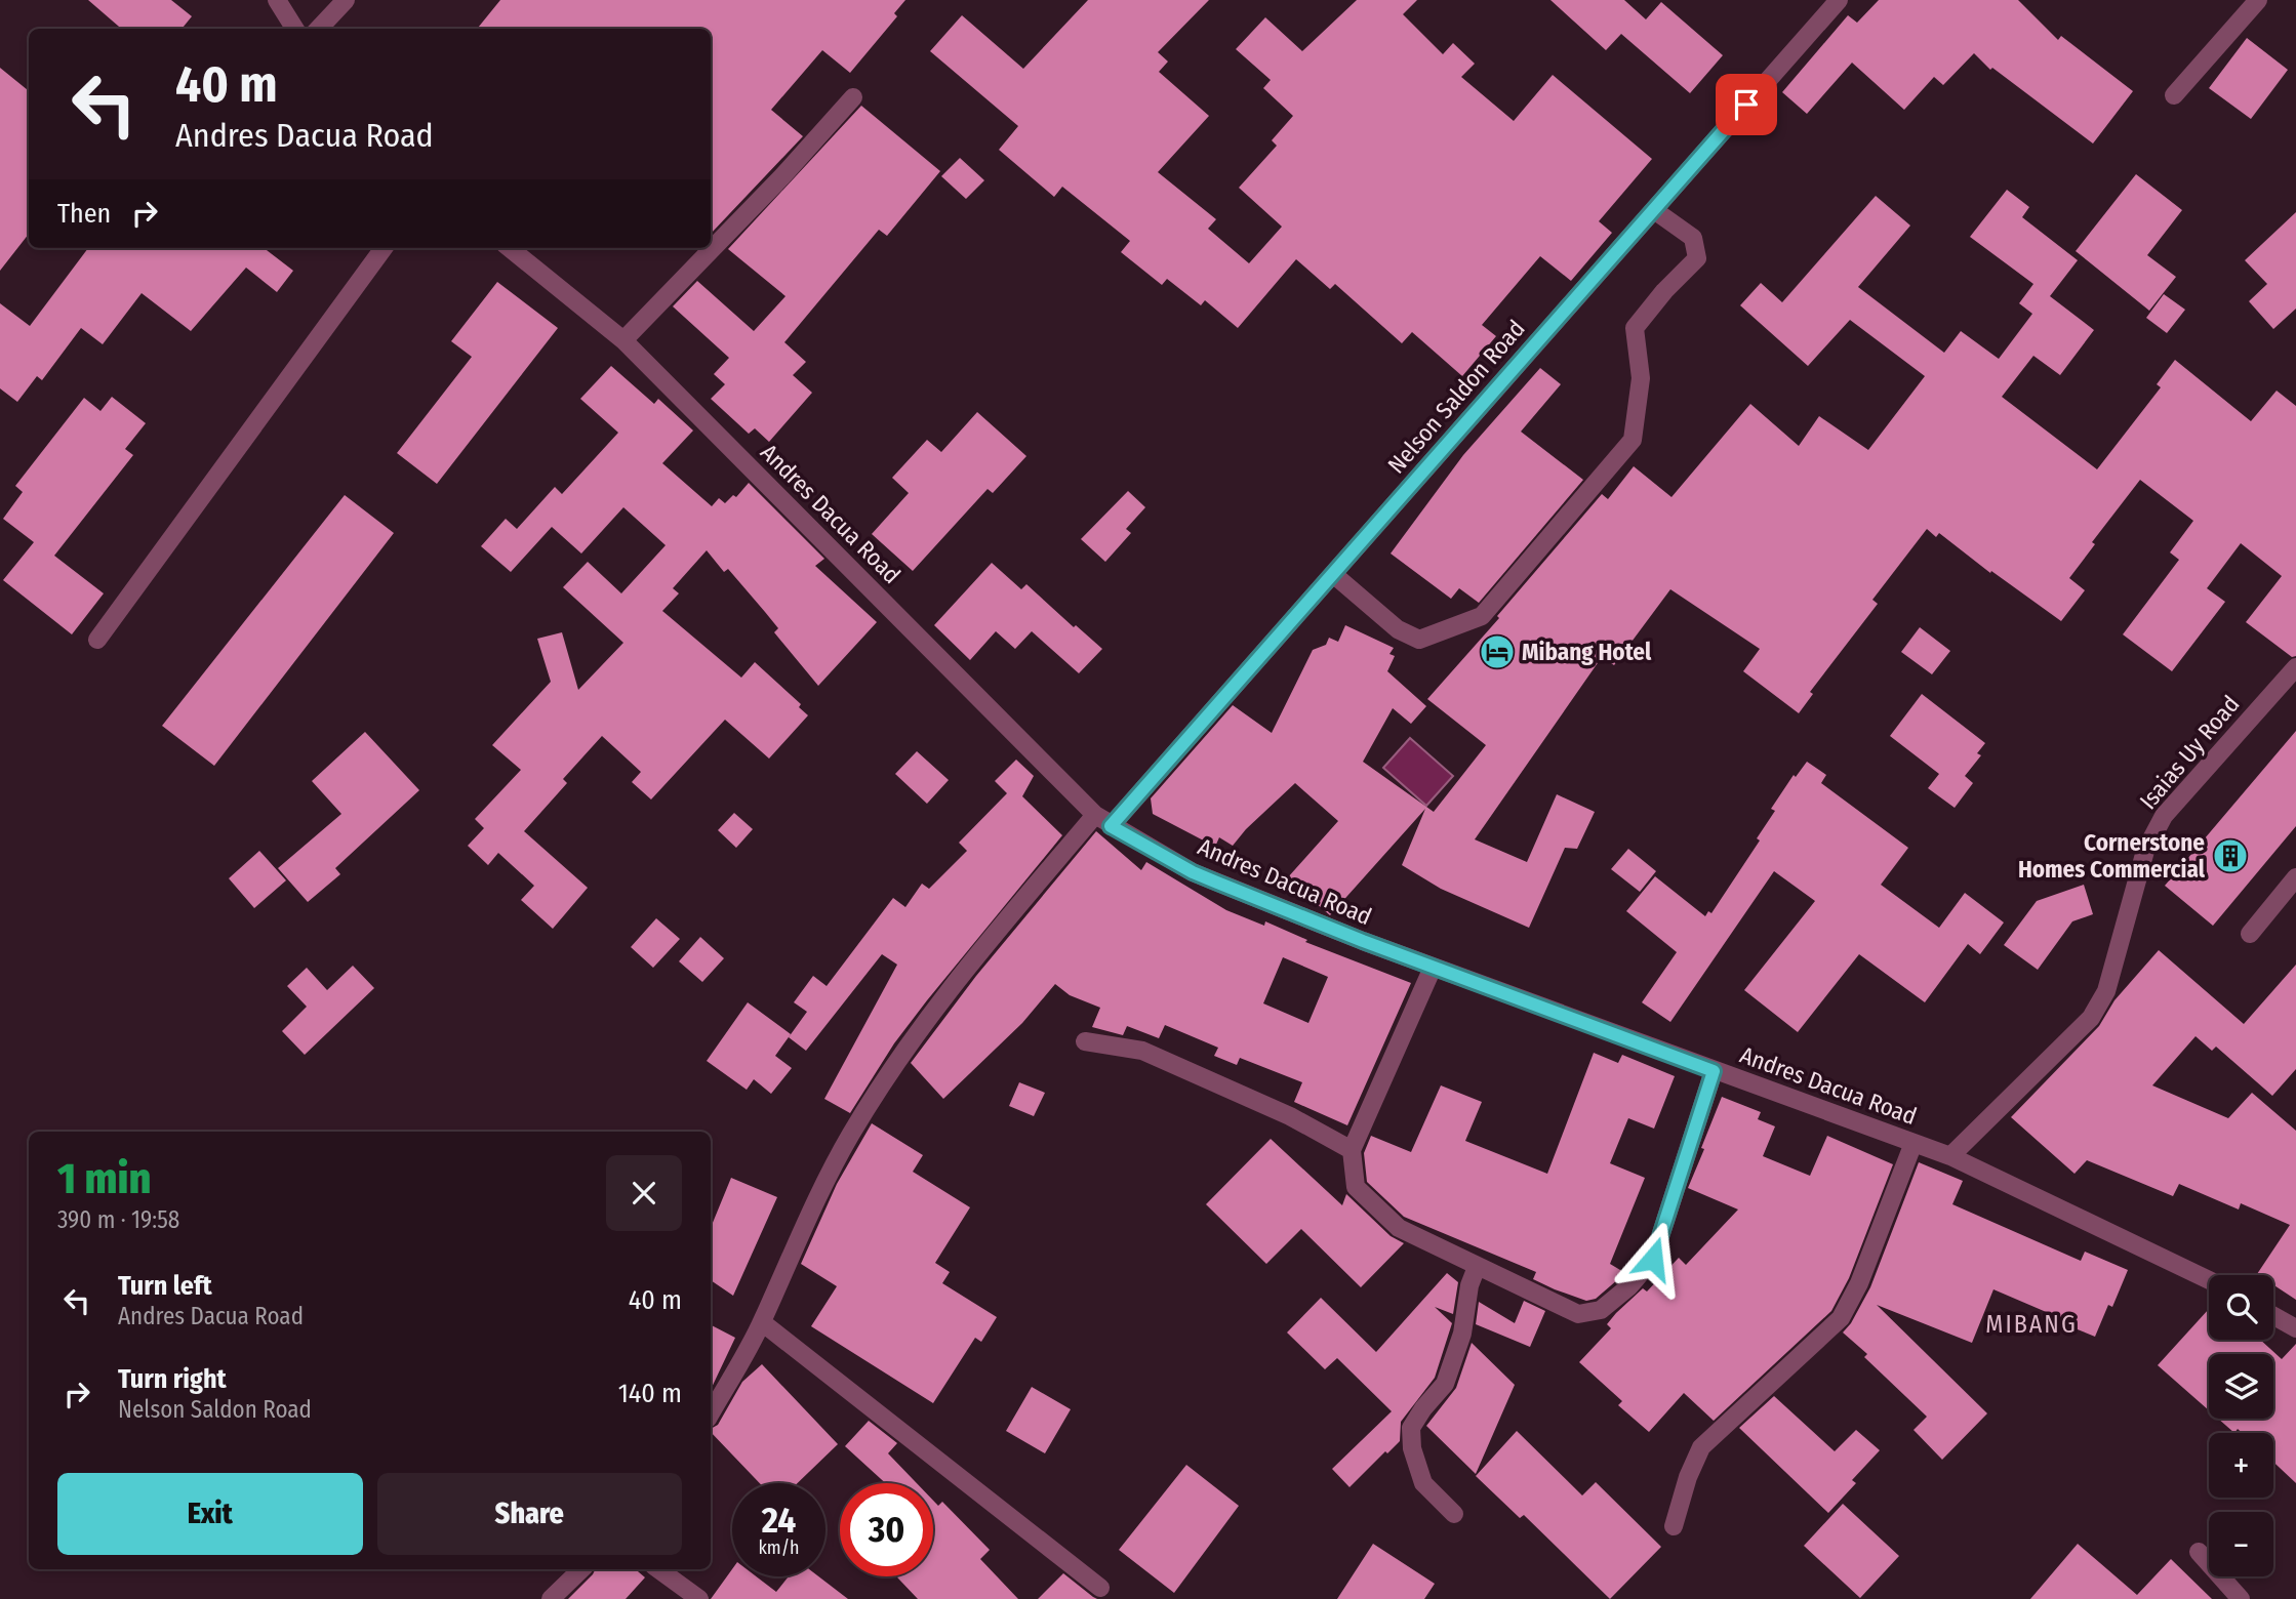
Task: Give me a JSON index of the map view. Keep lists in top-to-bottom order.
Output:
{
  "streets": {
    "street": ["Nelson Saldon Road", "Andres Dacua Road", "Isaias Uy Road"]
  },
  "crossings": [
    ["Nelson Saldon Road", "Andres Dacua Road"],
    ["Andres Dacua Road", "Isaias Uy Road"]
  ],
  "districts": ["MIBANG"],
  "places": {
    "hotel": ["Mibang Hotel"],
    "building": ["Cornerstone Homes Commercial"]
  },
  "page": {
    "turn": ["40 m", "Andres Dacua Road"],
    "then": "Then",
    "heading": ["1 min", "390 m · 19:58"],
    "list": [
      {
        "name": "Turn left",
        "note": "Andres Dacua Road",
        "value": "40 m"
      },
      {
        "name": "Turn right",
        "note": "Nelson Saldon Road",
        "value": "140 m"
      }
    ],
    "map_buttons": ["+", "−"],
    "buttons": ["Exit", "Share"],
    "speed": "24 km/h",
    "limit": "30"
  }
}
